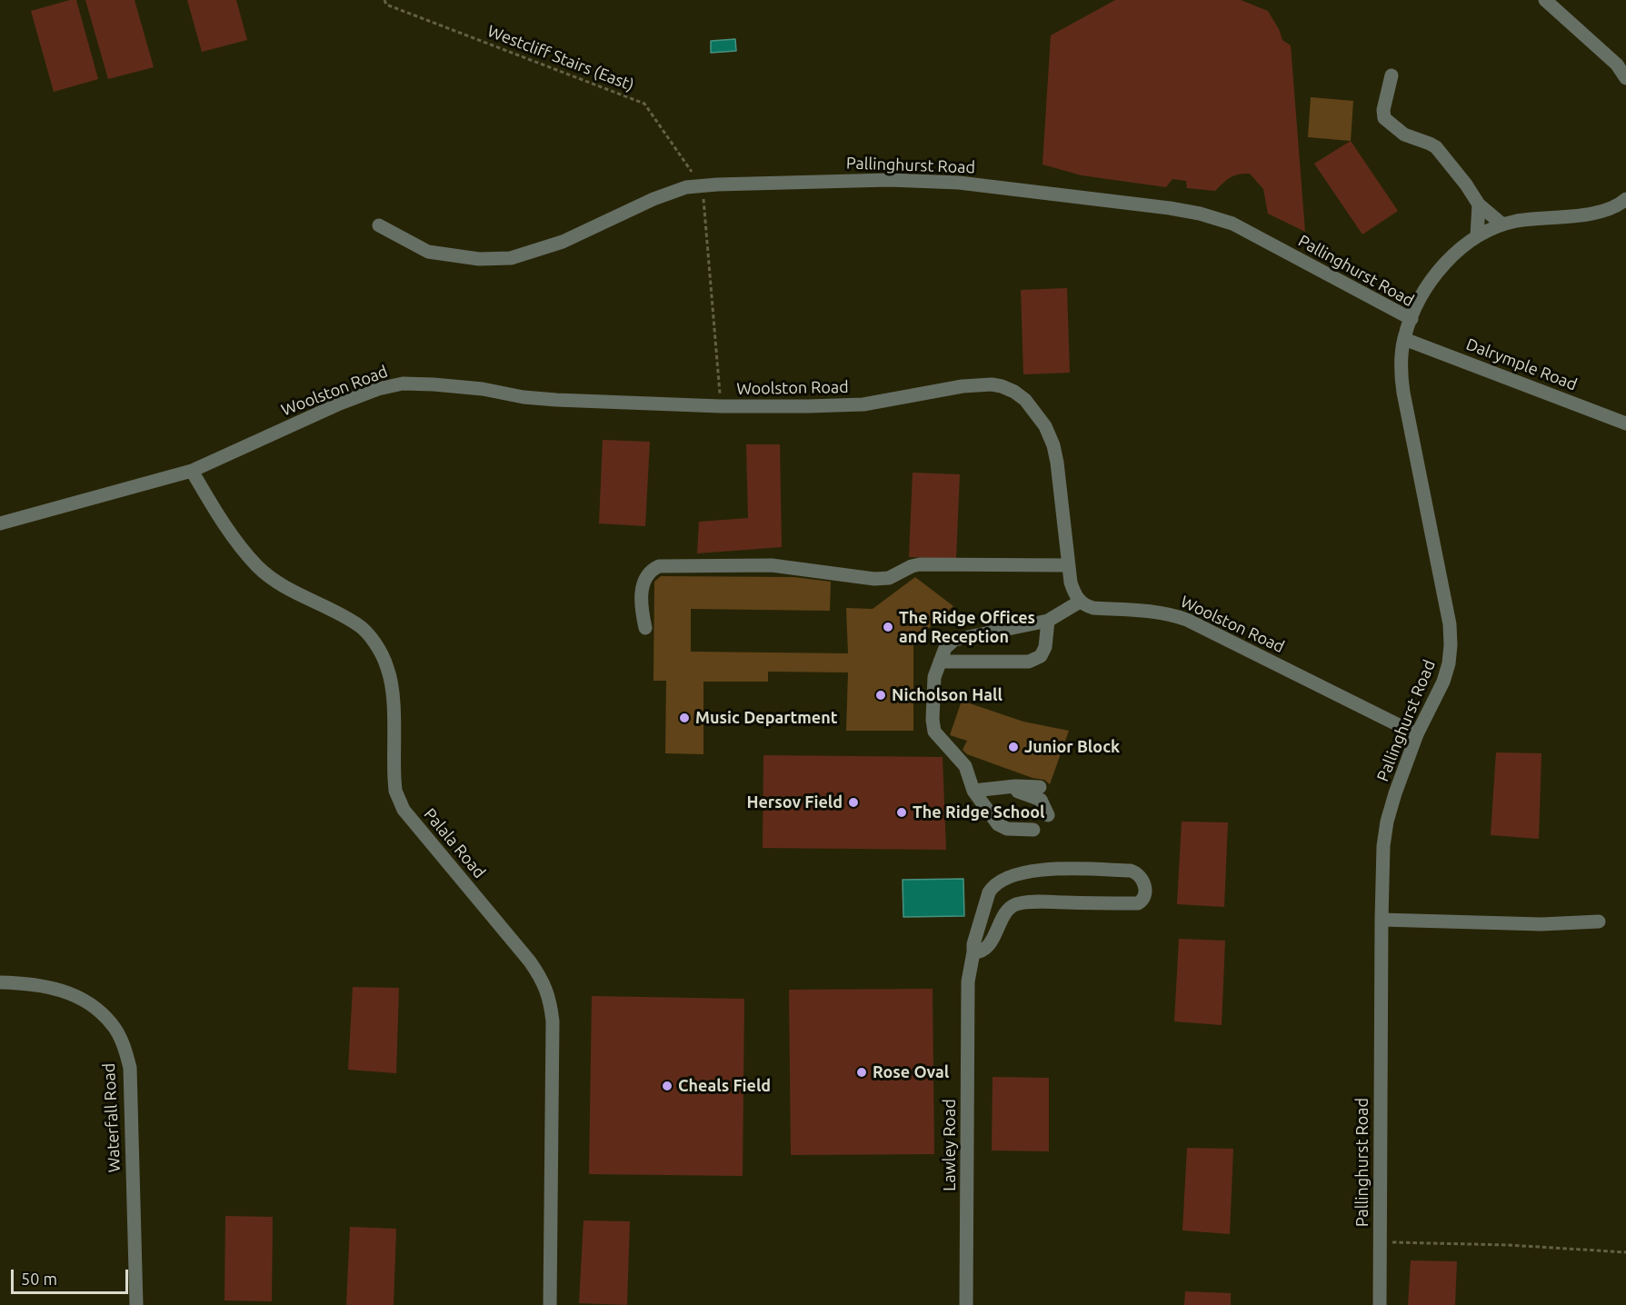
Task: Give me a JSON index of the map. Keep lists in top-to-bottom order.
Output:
{
  "streets": {
    "street": [
      "Pallinghurst Road",
      "Dalrymple Road",
      "Woolston Road",
      "Palala Road",
      "Waterfall Road",
      "Lawley Road"
    ],
    "path": ["Westcliff Stairs (East)"]
  },
  "crossings": [
    ["Westcliff Stairs (East)", "Pallinghurst Road"],
    ["Pallinghurst Road", "Dalrymple Road"],
    ["Pallinghurst Road", "Woolston Road"],
    ["Woolston Road", "Palala Road"]
  ],
  "places": [
    "The Ridge Offices and Reception",
    "Nicholson Hall",
    "Music Department",
    "Junior Block",
    "Hersov Field",
    "The Ridge School",
    "Rose Oval",
    "Cheals Field"
  ],
  "scale_bar": "50 m"
}
